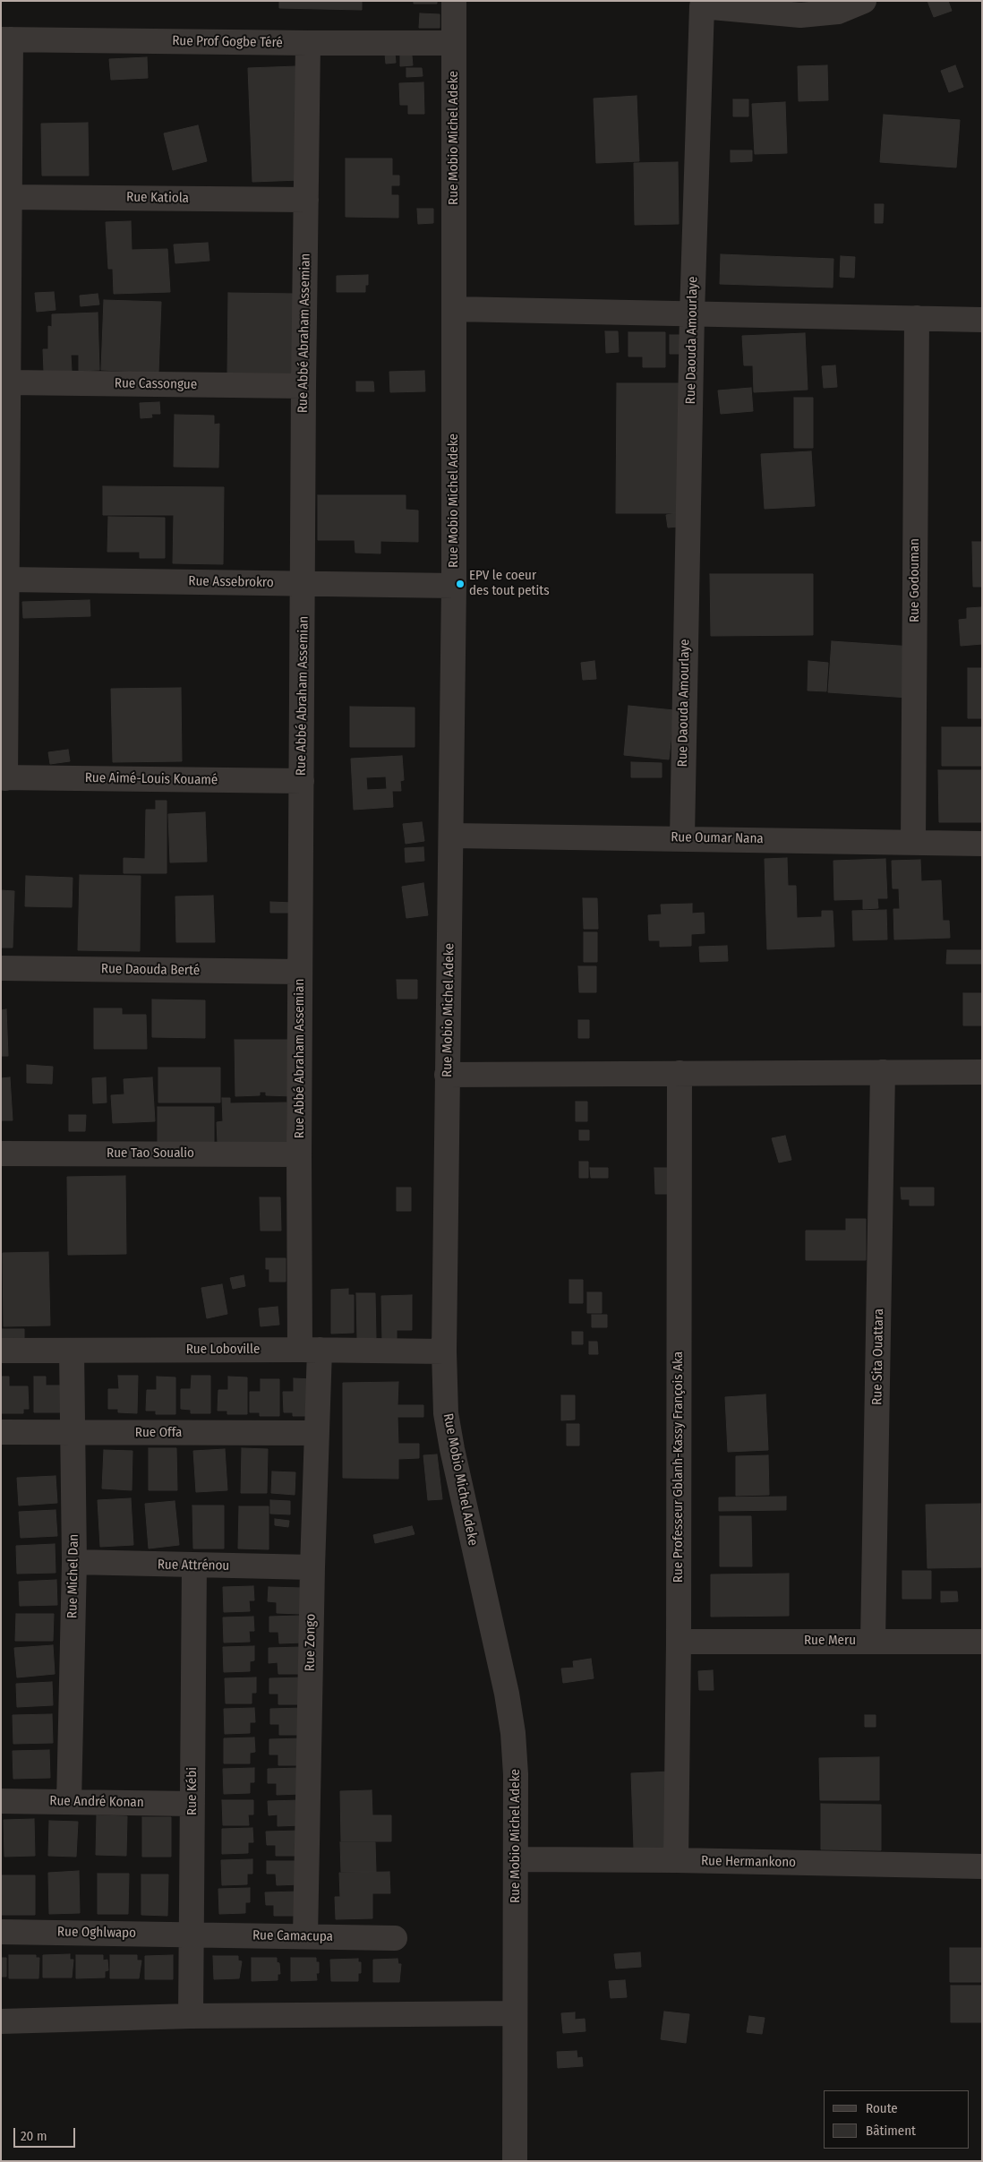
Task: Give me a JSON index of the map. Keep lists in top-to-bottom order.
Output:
{
  "streets": {
    "street": [
      "Rue Prof Gogbe Téré",
      "Rue Mobio Michel Adeke",
      "Rue Katiola",
      "Rue Abbé Abraham Assemian",
      "Rue Daouda Amourlaye",
      "Rue Cassongue",
      "Rue Godouman",
      "Rue Assebrokro",
      "Rue Aimé-Louis Kouamé",
      "Rue Oumar Nana",
      "Rue Daouda Berté",
      "Rue Tao Soualio",
      "Rue Loboville",
      "Rue Sita Ouattara",
      "Rue Offa",
      "Rue Professeur Gblanh-Kassy François Aka",
      "Rue Attrénou",
      "Rue Michel Dan",
      "Rue Meru",
      "Rue Zongo",
      "Rue Kébi",
      "Rue André Konan",
      "Rue Hermankono",
      "Rue Oghlwapo",
      "Rue Camacupa"
    ]
  },
  "crossings": [
    ["Rue Prof Gogbe Téré", "Rue Mobio Michel Adeke"],
    ["Rue Prof Gogbe Téré", "Rue Abbé Abraham Assemian"],
    ["Rue Mobio Michel Adeke", "Rue Assebrokro"],
    ["Rue Mobio Michel Adeke", "Rue Oumar Nana"],
    ["Rue Mobio Michel Adeke", "Rue Loboville"],
    ["Rue Mobio Michel Adeke", "Rue Hermankono"],
    ["Rue Katiola", "Rue Abbé Abraham Assemian"],
    ["Rue Abbé Abraham Assemian", "Rue Cassongue"],
    ["Rue Abbé Abraham Assemian", "Rue Assebrokro"],
    ["Rue Abbé Abraham Assemian", "Rue Aimé-Louis Kouamé"],
    ["Rue Abbé Abraham Assemian", "Rue Daouda Berté"],
    ["Rue Abbé Abraham Assemian", "Rue Tao Soualio"],
    ["Rue Abbé Abraham Assemian", "Rue Loboville"],
    ["Rue Abbé Abraham Assemian", "Rue Zongo"],
    ["Rue Daouda Amourlaye", "Rue Oumar Nana"],
    ["Rue Godouman", "Rue Oumar Nana"],
    ["Rue Loboville", "Rue Michel Dan"],
    ["Rue Loboville", "Rue Zongo"],
    ["Rue Sita Ouattara", "Rue Meru"],
    ["Rue Offa", "Rue Michel Dan"],
    ["Rue Offa", "Rue Zongo"],
    ["Rue Professeur Gblanh-Kassy François Aka", "Rue Meru"],
    ["Rue Professeur Gblanh-Kassy François Aka", "Rue Hermankono"],
    ["Rue Attrénou", "Rue Michel Dan"],
    ["Rue Attrénou", "Rue Zongo"],
    ["Rue Attrénou", "Rue Kébi"],
    ["Rue Michel Dan", "Rue André Konan"],
    ["Rue Zongo", "Rue Camacupa"],
    ["Rue Kébi", "Rue André Konan"],
    ["Rue Kébi", "Rue Oghlwapo"],
    ["Rue Kébi", "Rue Camacupa"],
    ["Rue Oghlwapo", "Rue Camacupa"]
  ],
  "places": ["EPV le coeur des tout petits"],
  "legend": ["Route", "Bâtiment"],
  "scale_bar": "20 m"
}
